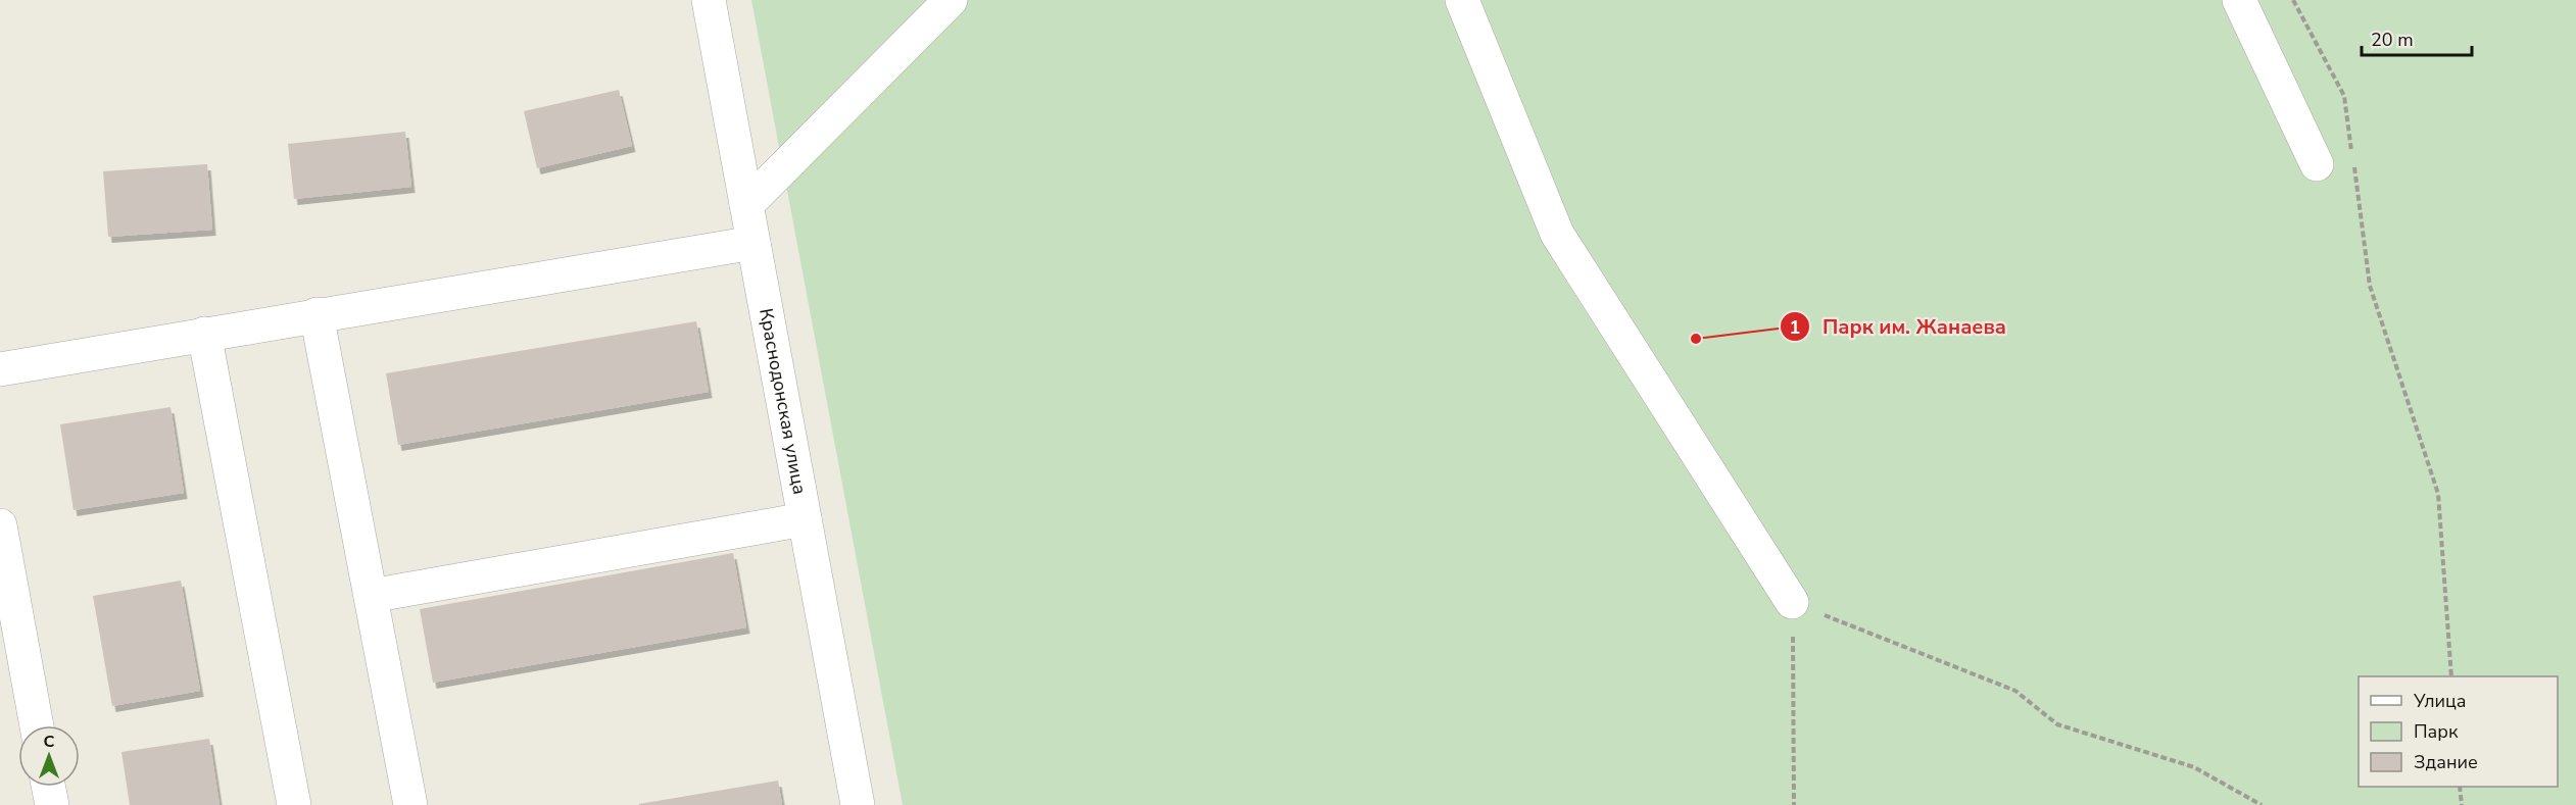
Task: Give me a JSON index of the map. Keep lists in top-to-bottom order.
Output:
{
  "streets": {
    "street": ["Краснодонская улица"]
  },
  "places": ["Парк им. Жанаева"],
  "legend": ["Улица", "Парк", "Здание"],
  "scale_bar": "20 m",
  "north": "top"
}
